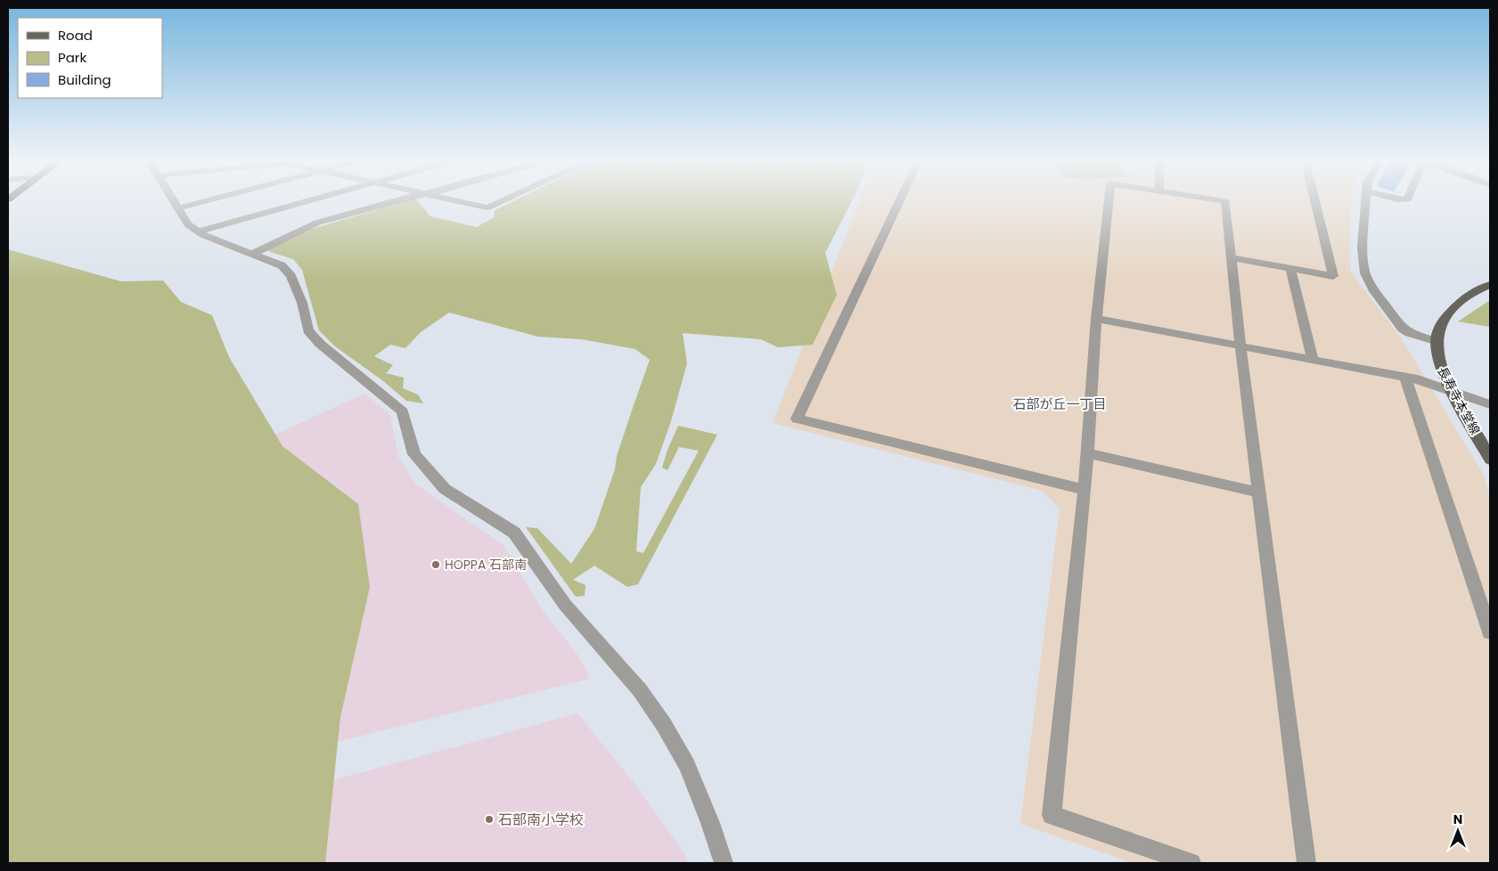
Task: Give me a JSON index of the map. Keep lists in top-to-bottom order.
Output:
{
  "streets": {
    "main road": ["長寿寺本堂線"]
  },
  "districts": ["石部が丘一丁目"],
  "places": ["HOPPA 石部南", "石部南小学校"],
  "legend": ["Road", "Park", "Building"],
  "north": "top"
}
